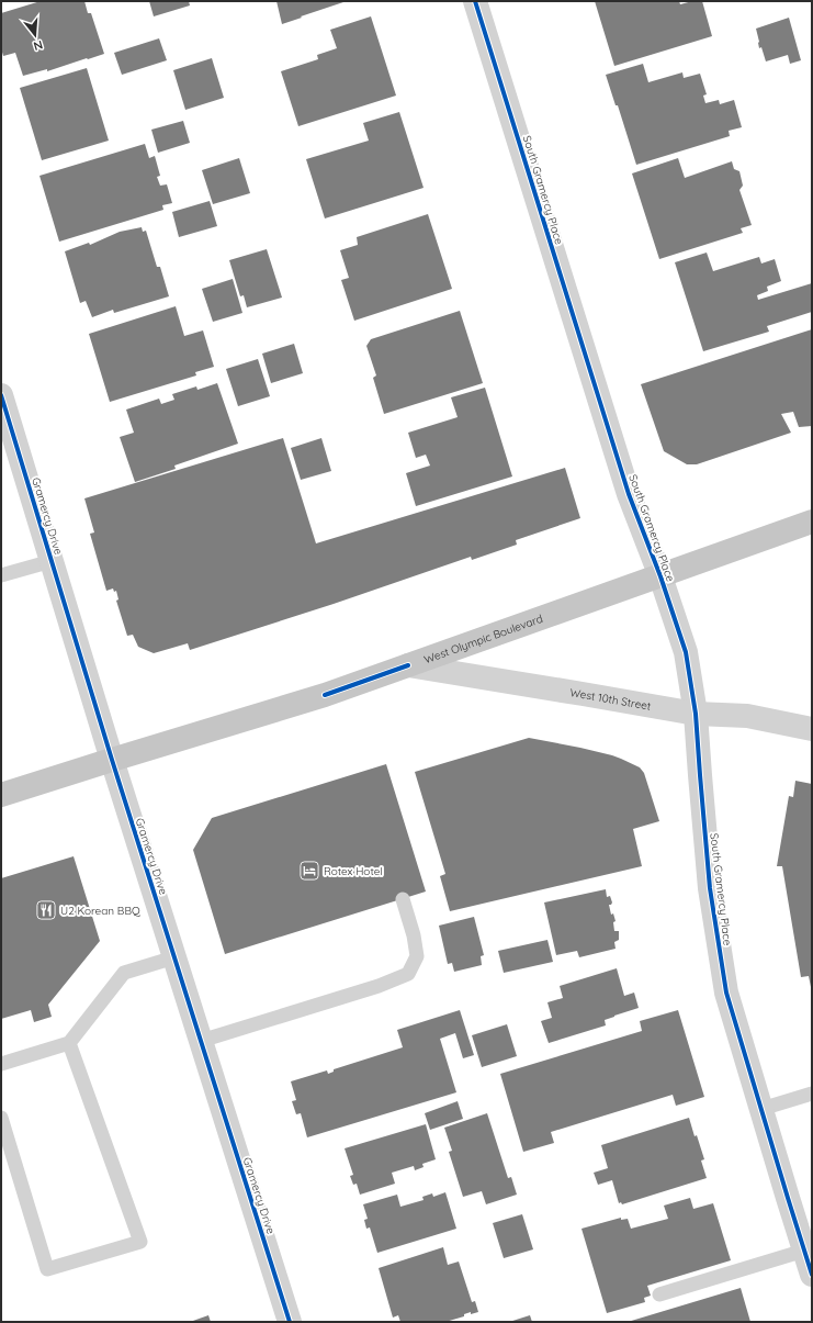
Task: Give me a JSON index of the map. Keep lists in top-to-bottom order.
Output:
{
  "streets": {
    "main road": ["West Olympic Boulevard"],
    "street": ["South Gramercy Place", "Gramercy Drive", "West 10th Street"]
  },
  "crossings": [
    ["South Gramercy Place", "West Olympic Boulevard"],
    ["South Gramercy Place", "West 10th Street"],
    ["Gramercy Drive", "West Olympic Boulevard"],
    ["West Olympic Boulevard", "West 10th Street"]
  ],
  "places": {
    "hotel": ["Rotex Hotel"],
    "restaurant": ["U2 Korean BBQ"]
  },
  "north": "bottom"
}
